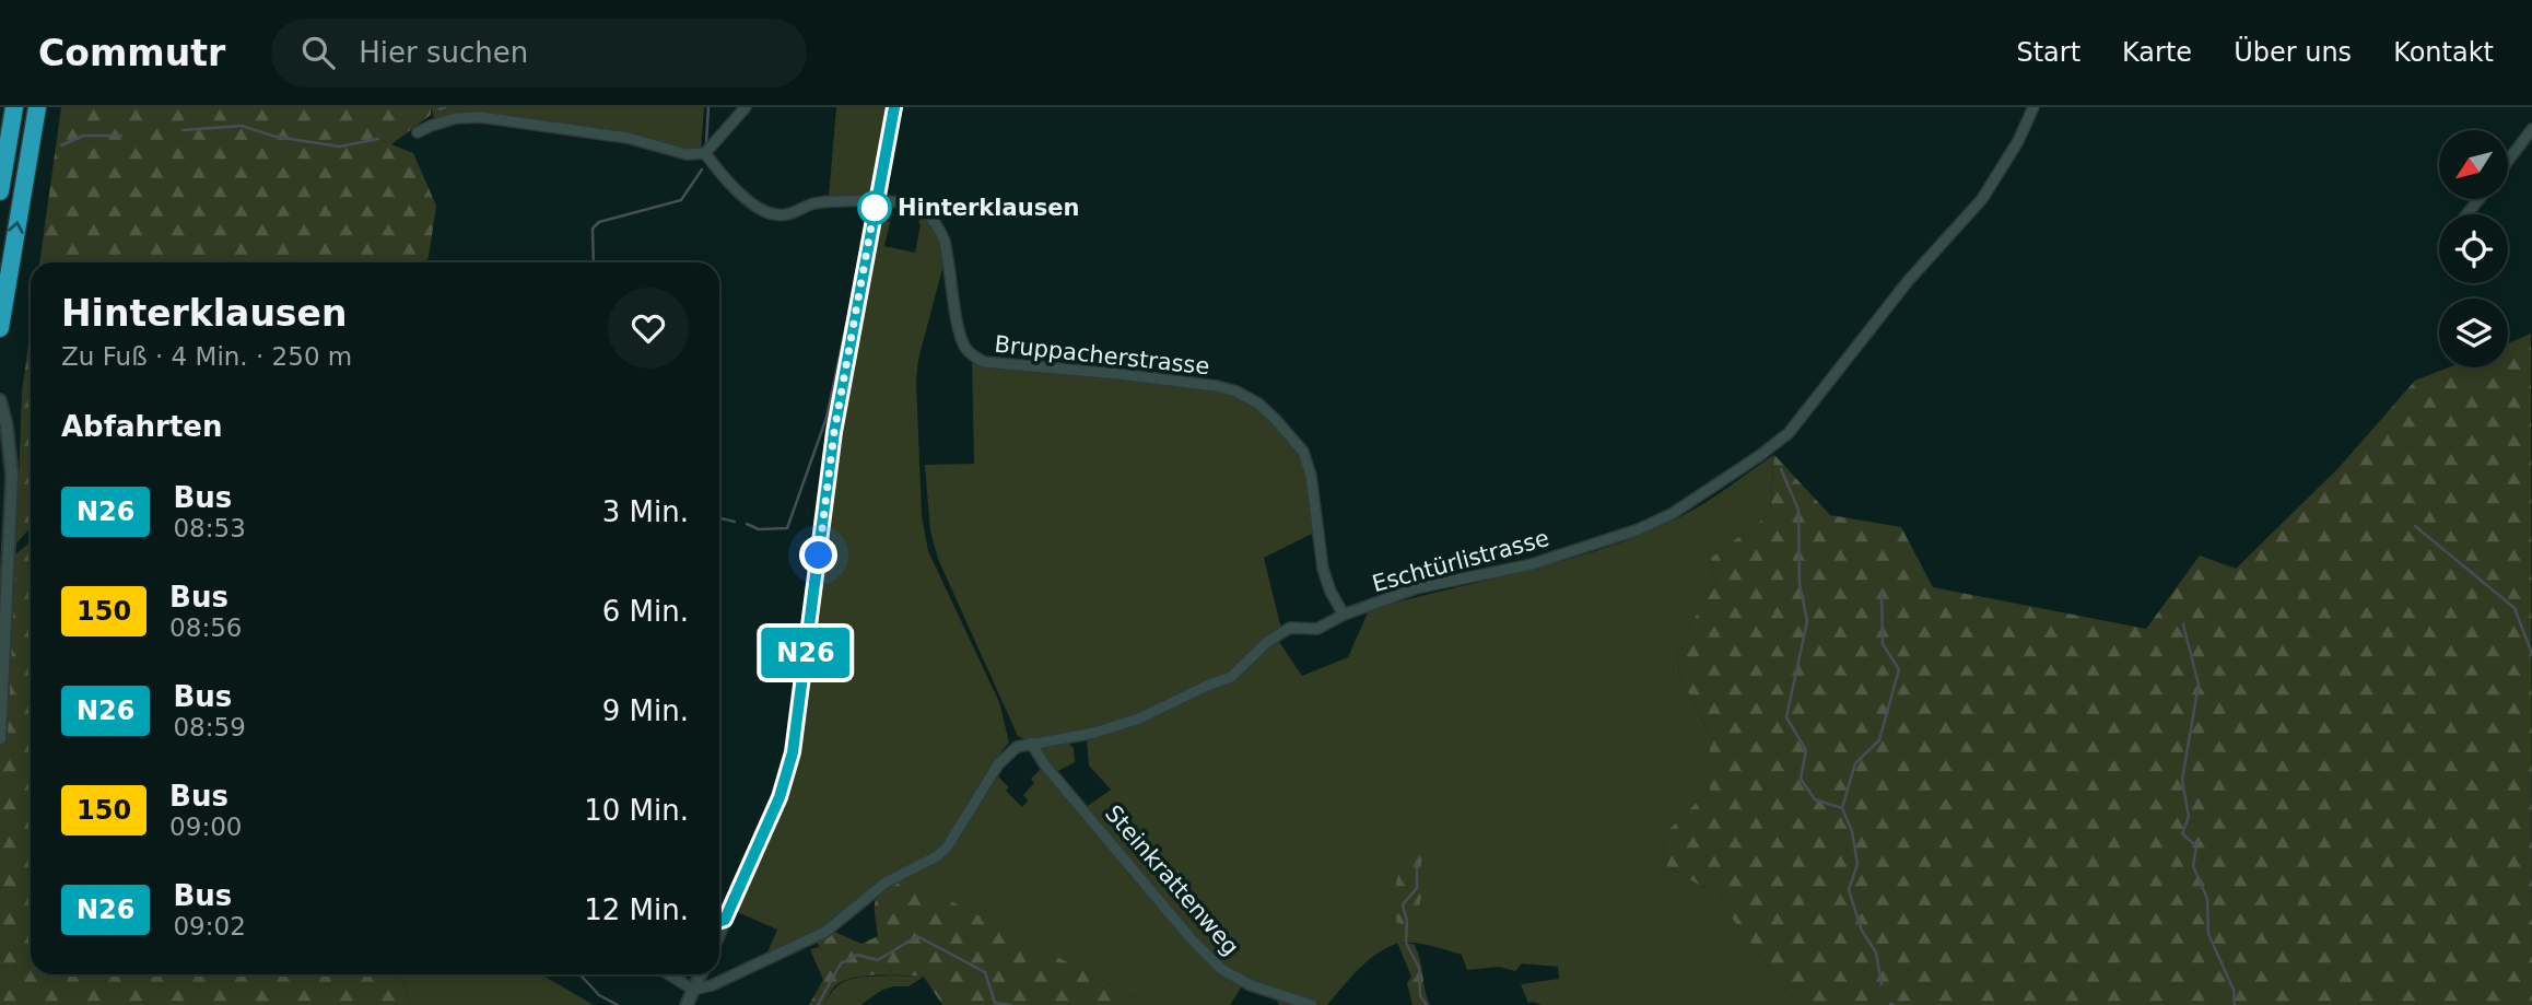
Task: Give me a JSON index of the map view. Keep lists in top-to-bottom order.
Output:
{
  "streets": {
    "street": ["Bruppacherstrasse", "Eschtürlistrasse", "Steinkrattenweg"]
  },
  "crossings": [
    ["Bruppacherstrasse", "Eschtürlistrasse"],
    ["Eschtürlistrasse", "Steinkrattenweg"]
  ],
  "places": ["Hinterklausen"],
  "lines": ["bus line N26"],
  "north": "bottom left",
  "page": {
    "header": "Commutr",
    "search": "Hier suchen",
    "nav": [
      "Start",
      "Karte",
      "Über uns",
      "Kontakt"
    ],
    "on_map": "N26",
    "heading": [
      ["Hinterklausen", "Zu Fuß · 4 Min. · 250 m"],
      "Abfahrten"
    ],
    "list": [
      {
        "mark": "N26",
        "name": "Bus",
        "note": "08:53",
        "value": "3 Min."
      },
      {
        "mark": "150",
        "name": "Bus",
        "note": "08:56",
        "value": "6 Min."
      },
      {
        "mark": "N26",
        "name": "Bus",
        "note": "08:59",
        "value": "9 Min."
      },
      {
        "mark": "150",
        "name": "Bus",
        "note": "09:00",
        "value": "10 Min."
      },
      {
        "mark": "N26",
        "name": "Bus",
        "note": "09:02",
        "value": "12 Min."
      }
    ]
  }
}
